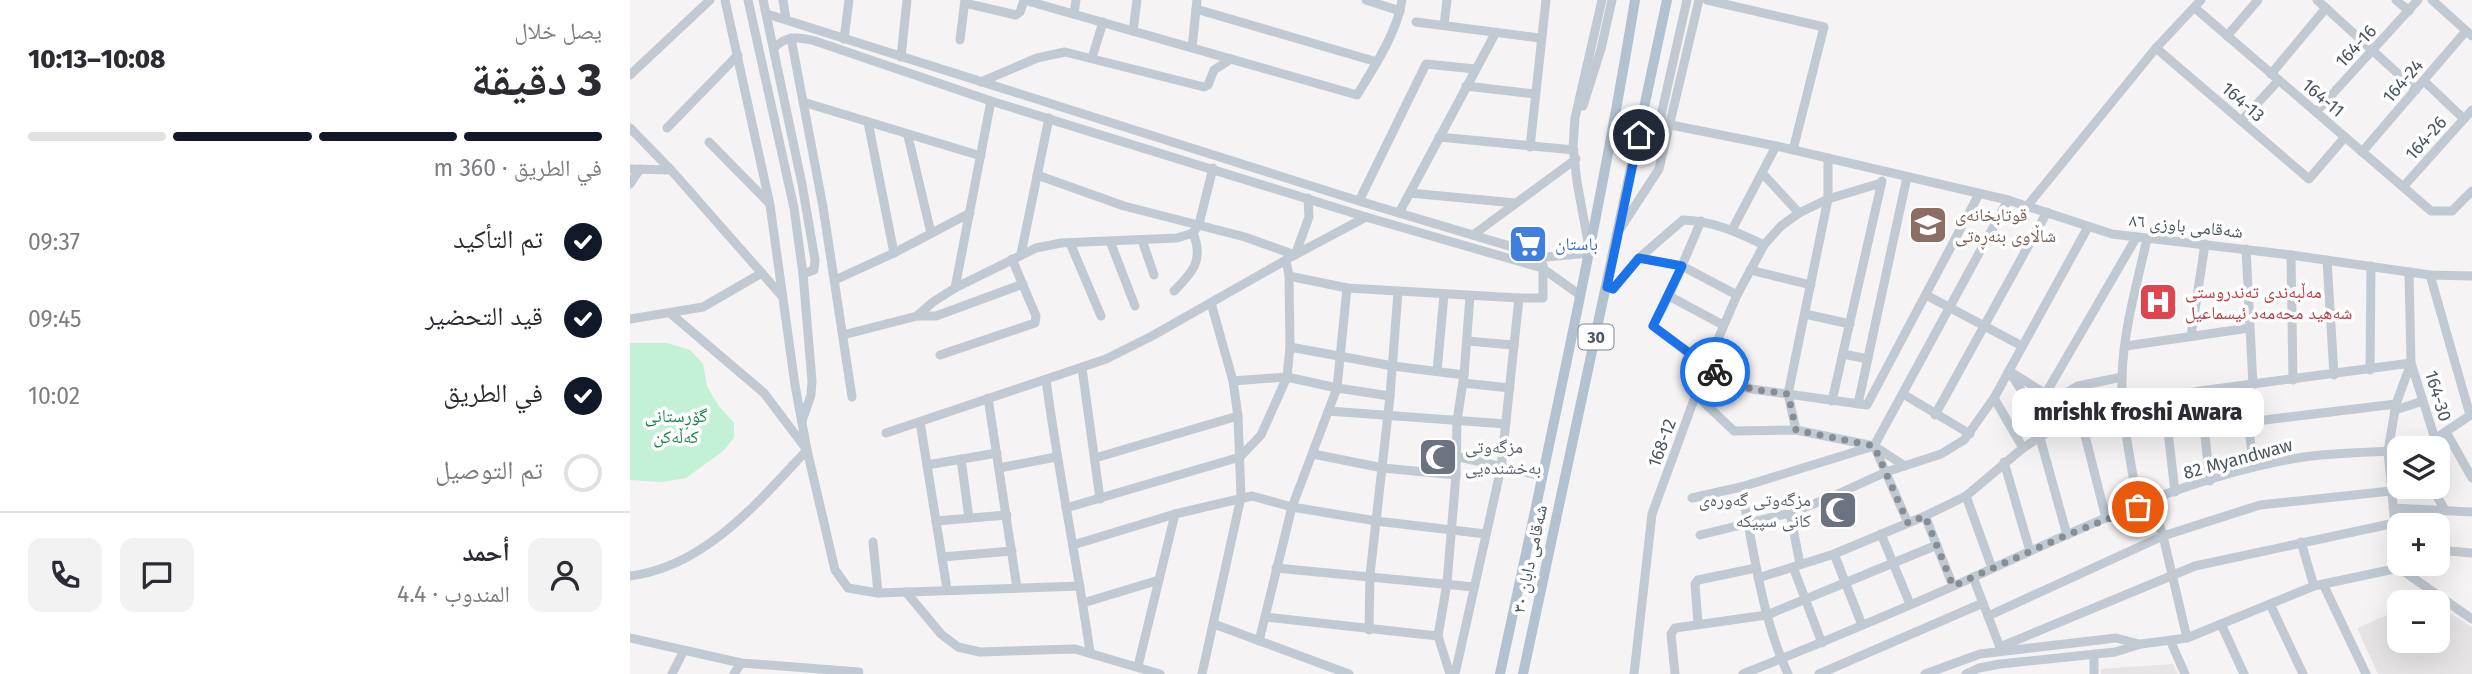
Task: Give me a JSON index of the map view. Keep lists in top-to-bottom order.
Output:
{
  "streets": {
    "main road": ["30", "شەقامی دابان ٣٠"],
    "street": [
      "164-16",
      "164-24",
      "164-11",
      "164-13",
      "164-26",
      "شەقامی باوزی ٨٦",
      "164-30",
      "168-12",
      "82 Myandwaw"
    ]
  },
  "crossings": [
    ["164-16", "164-11"],
    ["164-24", "164-11"],
    ["164-11", "164-13"],
    ["164-11", "164-26"]
  ],
  "parks": ["گۆڕستانی کەڵەکن"],
  "places": {
    "school or university": ["قوتابخانەی شاڵاوی بنەڕەتی"],
    "supermarket": ["باستان"],
    "hospital": ["مەڵبەندی تەندروستی شەهید محەمەد ئیسماعیل"],
    "mosque": ["مزگەوتی بەخشندەیی", "مزگەوتی گەورەی کانی سپیکە"],
    "other": ["mrishk froshi Awara"]
  },
  "page": {
    "heading": ["3 دقيقة", "يصل خلال", "10:08–10:13"],
    "panel": ["أحمد", "المندوب · 4.4"],
    "bar": "في الطريق · 360 m",
    "list": [
      ["تم التأكيد", "09:37"],
      ["قيد التحضير", "09:45"],
      ["في الطريق", "10:02"],
      "تم التوصيل"
    ],
    "bubble": "mrishk froshi Awara",
    "map_buttons": ["+", "−"]
  }
}
